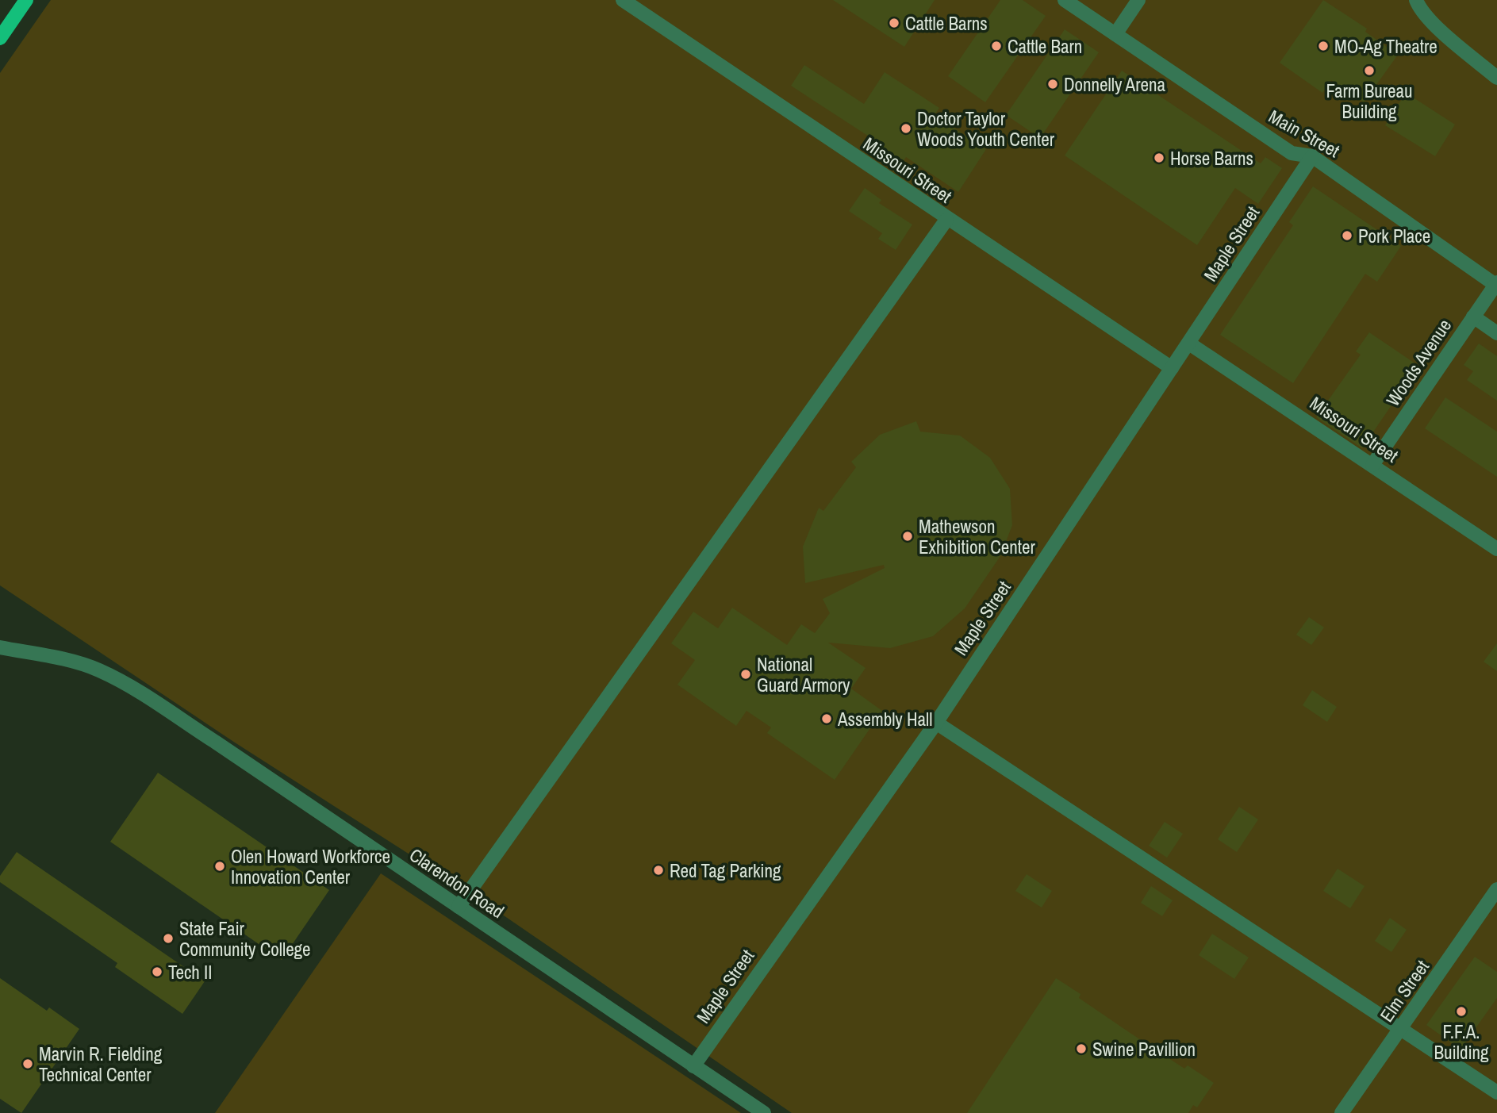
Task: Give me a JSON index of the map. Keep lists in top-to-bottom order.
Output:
{
  "streets": {
    "street": [
      "Main Street",
      "Missouri Street",
      "Maple Street",
      "Woods Avenue",
      "Clarendon Road",
      "Elm Street"
    ]
  },
  "crossings": [
    ["Main Street", "Maple Street"],
    ["Main Street", "Woods Avenue"],
    ["Missouri Street", "Maple Street"],
    ["Missouri Street", "Woods Avenue"],
    ["Maple Street", "Clarendon Road"]
  ],
  "places": [
    "Cattle Barns",
    "Cattle Barn",
    "MO-Ag Theatre",
    "Farm Bureau Building",
    "Donnelly Arena",
    "Doctor Taylor Woods Youth Center",
    "Horse Barns",
    "Pork Place",
    "Mathewson Exhibition Center",
    "National Guard Armory",
    "Assembly Hall",
    "Olen Howard Workforce Innovation Center",
    "Red Tag Parking",
    "State Fair Community College",
    "Tech II",
    "F.F.A. Building",
    "Swine Pavillion",
    "Marvin R. Fielding Technical Center"
  ]
}
